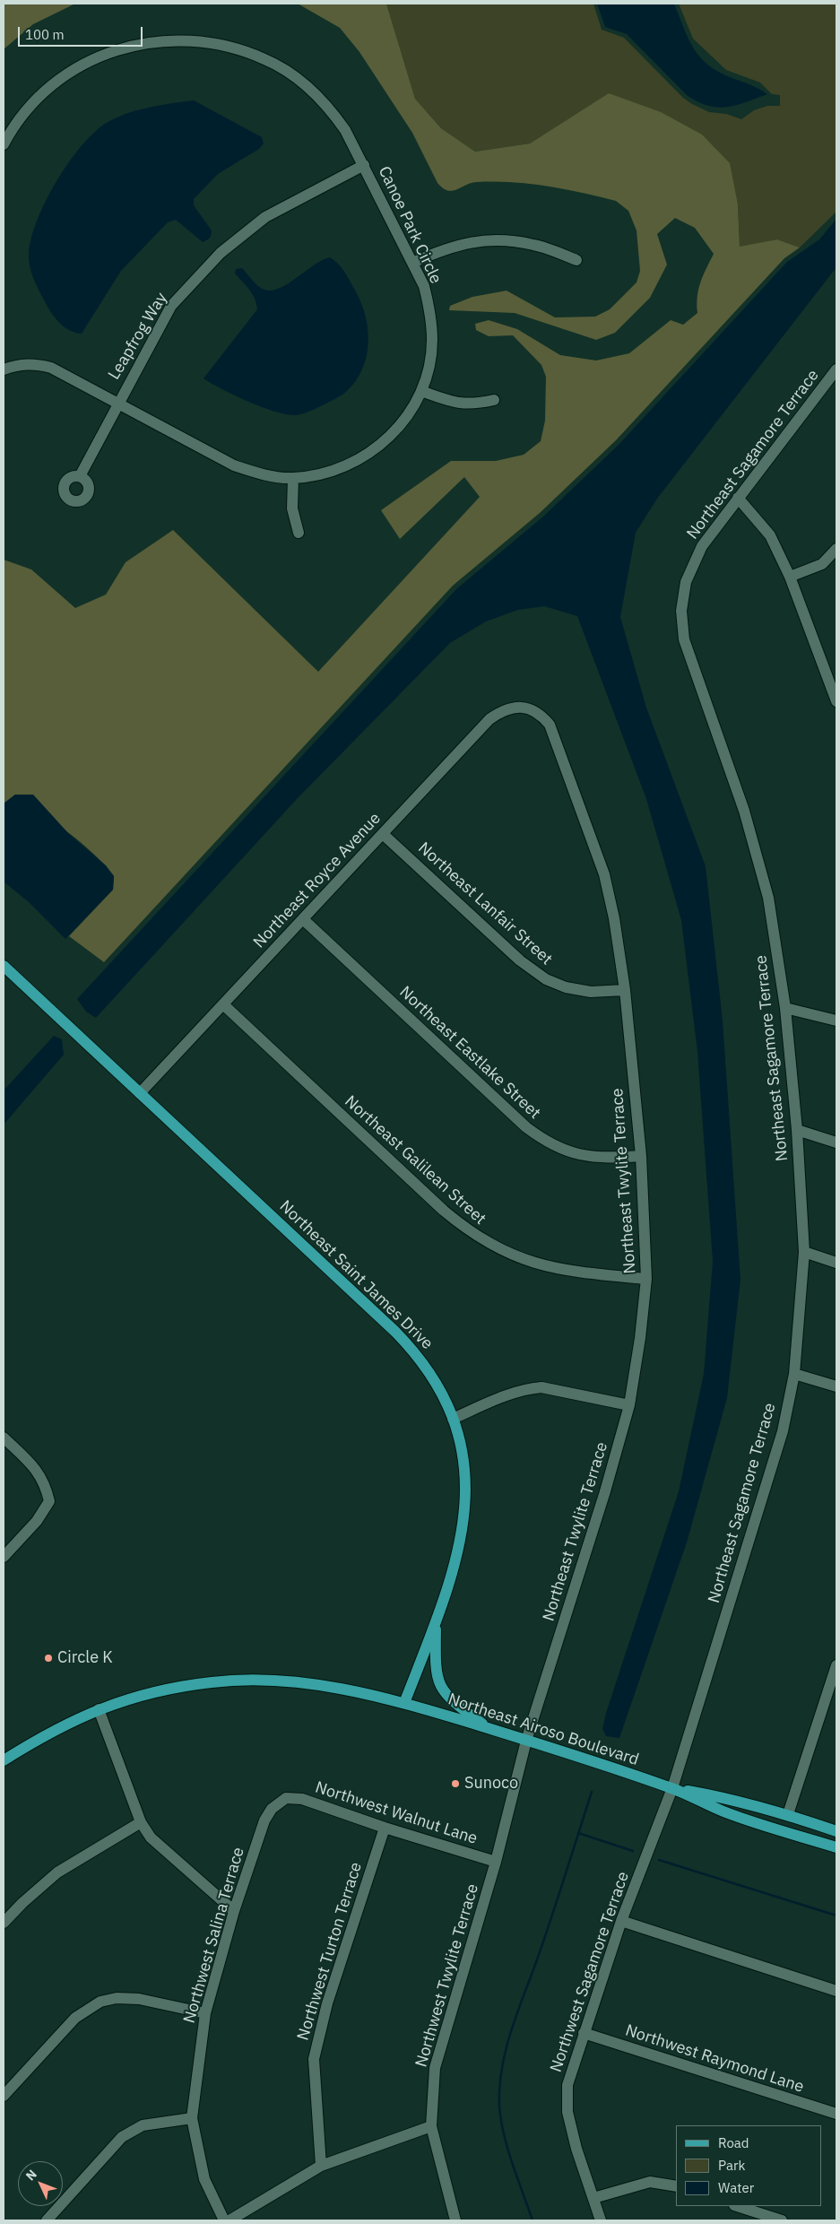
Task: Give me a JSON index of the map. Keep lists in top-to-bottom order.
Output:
{
  "streets": {
    "main road": ["Northeast Saint James Drive", "Northeast Airoso Boulevard"],
    "street": [
      "Canoe Park Circle",
      "Leapfrog Way",
      "Northeast Sagamore Terrace",
      "Northeast Royce Avenue",
      "Northeast Lanfair Street",
      "Northeast Eastlake Street",
      "Northeast Galilean Street",
      "Northeast Twylite Terrace",
      "Northwest Walnut Lane",
      "Northwest Salina Terrace",
      "Northwest Turton Terrace",
      "Northwest Sagamore Terrace",
      "Northwest Twylite Terrace",
      "Northwest Raymond Lane"
    ]
  },
  "crossings": [
    ["Canoe Park Circle", "Leapfrog Way"],
    ["Northeast Sagamore Terrace", "Northeast Airoso Boulevard"],
    ["Northeast Sagamore Terrace", "Northwest Sagamore Terrace"],
    ["Northeast Royce Avenue", "Northeast Lanfair Street"],
    ["Northeast Royce Avenue", "Northeast Eastlake Street"],
    ["Northeast Royce Avenue", "Northeast Galilean Street"],
    ["Northeast Royce Avenue", "Northeast Twylite Terrace"],
    ["Northeast Royce Avenue", "Northeast Saint James Drive"],
    ["Northeast Lanfair Street", "Northeast Twylite Terrace"],
    ["Northeast Eastlake Street", "Northeast Twylite Terrace"],
    ["Northeast Galilean Street", "Northeast Twylite Terrace"],
    ["Northeast Twylite Terrace", "Northeast Airoso Boulevard"],
    ["Northeast Twylite Terrace", "Northwest Twylite Terrace"],
    ["Northeast Saint James Drive", "Northeast Airoso Boulevard"],
    ["Northeast Airoso Boulevard", "Northwest Sagamore Terrace"],
    ["Northeast Airoso Boulevard", "Northwest Twylite Terrace"],
    ["Northwest Walnut Lane", "Northwest Salina Terrace"],
    ["Northwest Walnut Lane", "Northwest Turton Terrace"],
    ["Northwest Walnut Lane", "Northwest Twylite Terrace"],
    ["Northwest Sagamore Terrace", "Northwest Raymond Lane"]
  ],
  "places": ["Circle K", "Sunoco"],
  "legend": ["Road", "Park", "Water"],
  "scale_bar": "100 m",
  "north": "top left"
}
